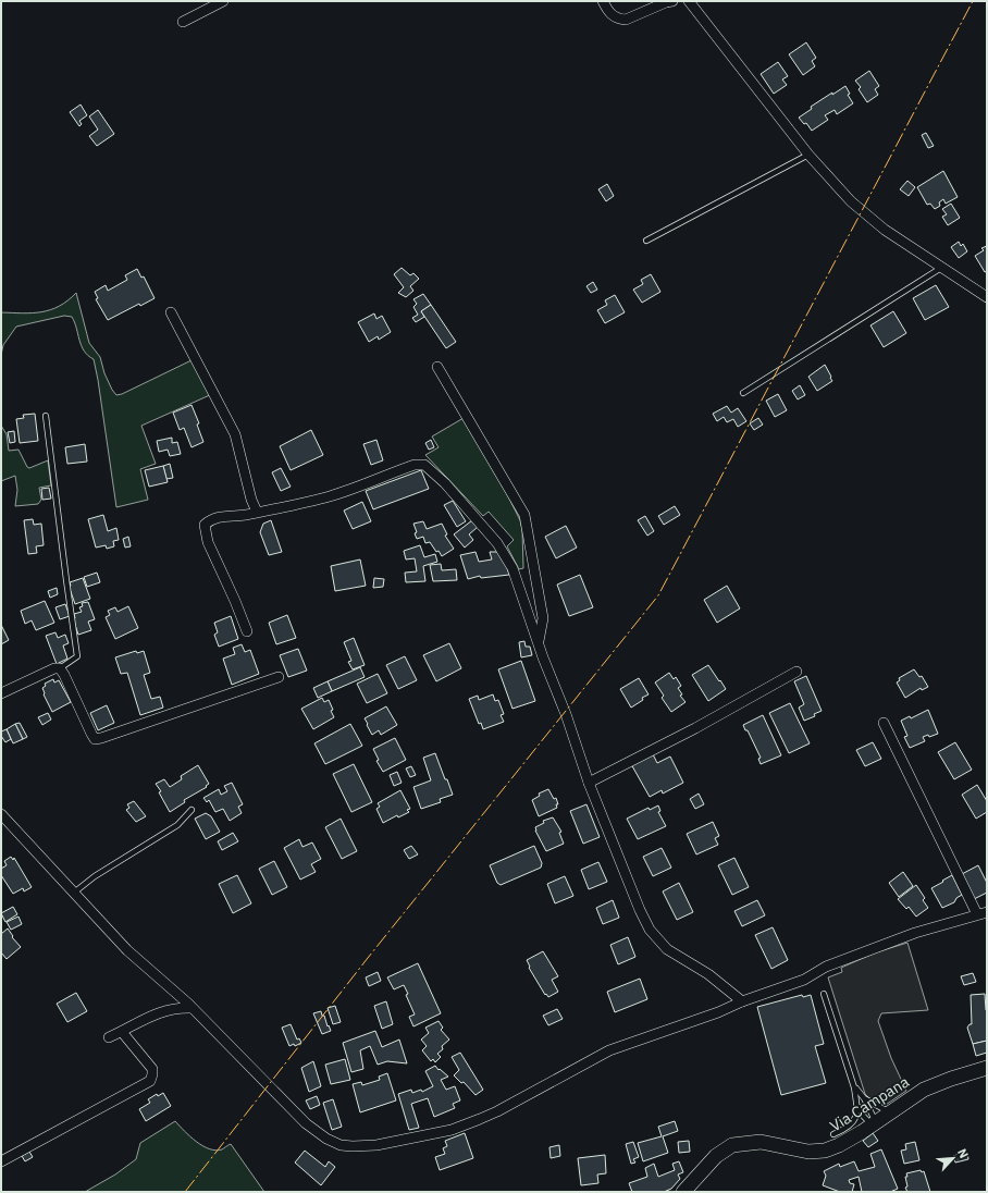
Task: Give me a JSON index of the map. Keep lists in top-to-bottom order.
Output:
{
  "streets": {
    "main road": ["Via Campana"]
  },
  "north": "top right"
}
